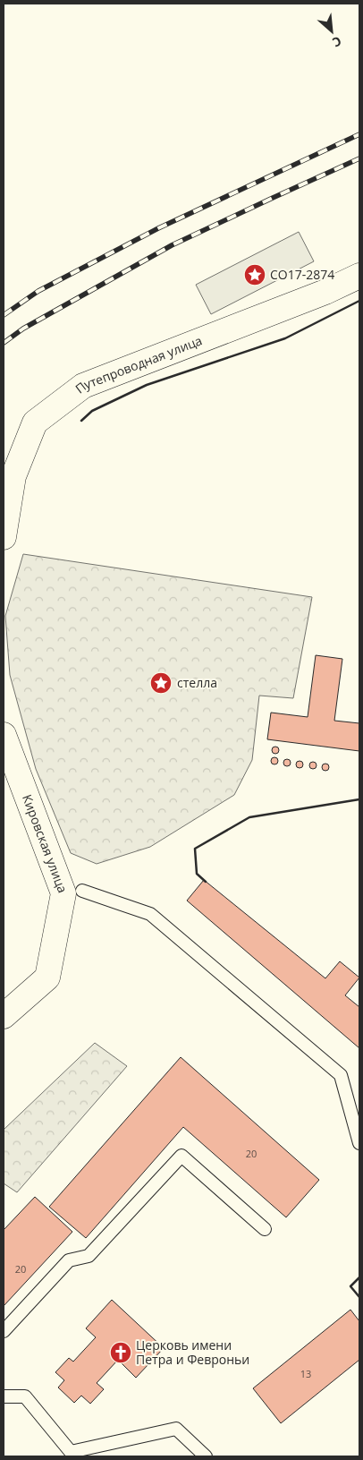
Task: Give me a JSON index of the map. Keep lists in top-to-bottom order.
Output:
{
  "streets": {
    "main road": ["Путепроводная улица", "Кировская улица"]
  },
  "places": {
    "place": ["СО17-2874", "стелла"],
    "church": ["Церковь имени Петра и Февроньи"]
  },
  "house_numbers": ["20", "20", "13"],
  "north": "bottom right"
}
